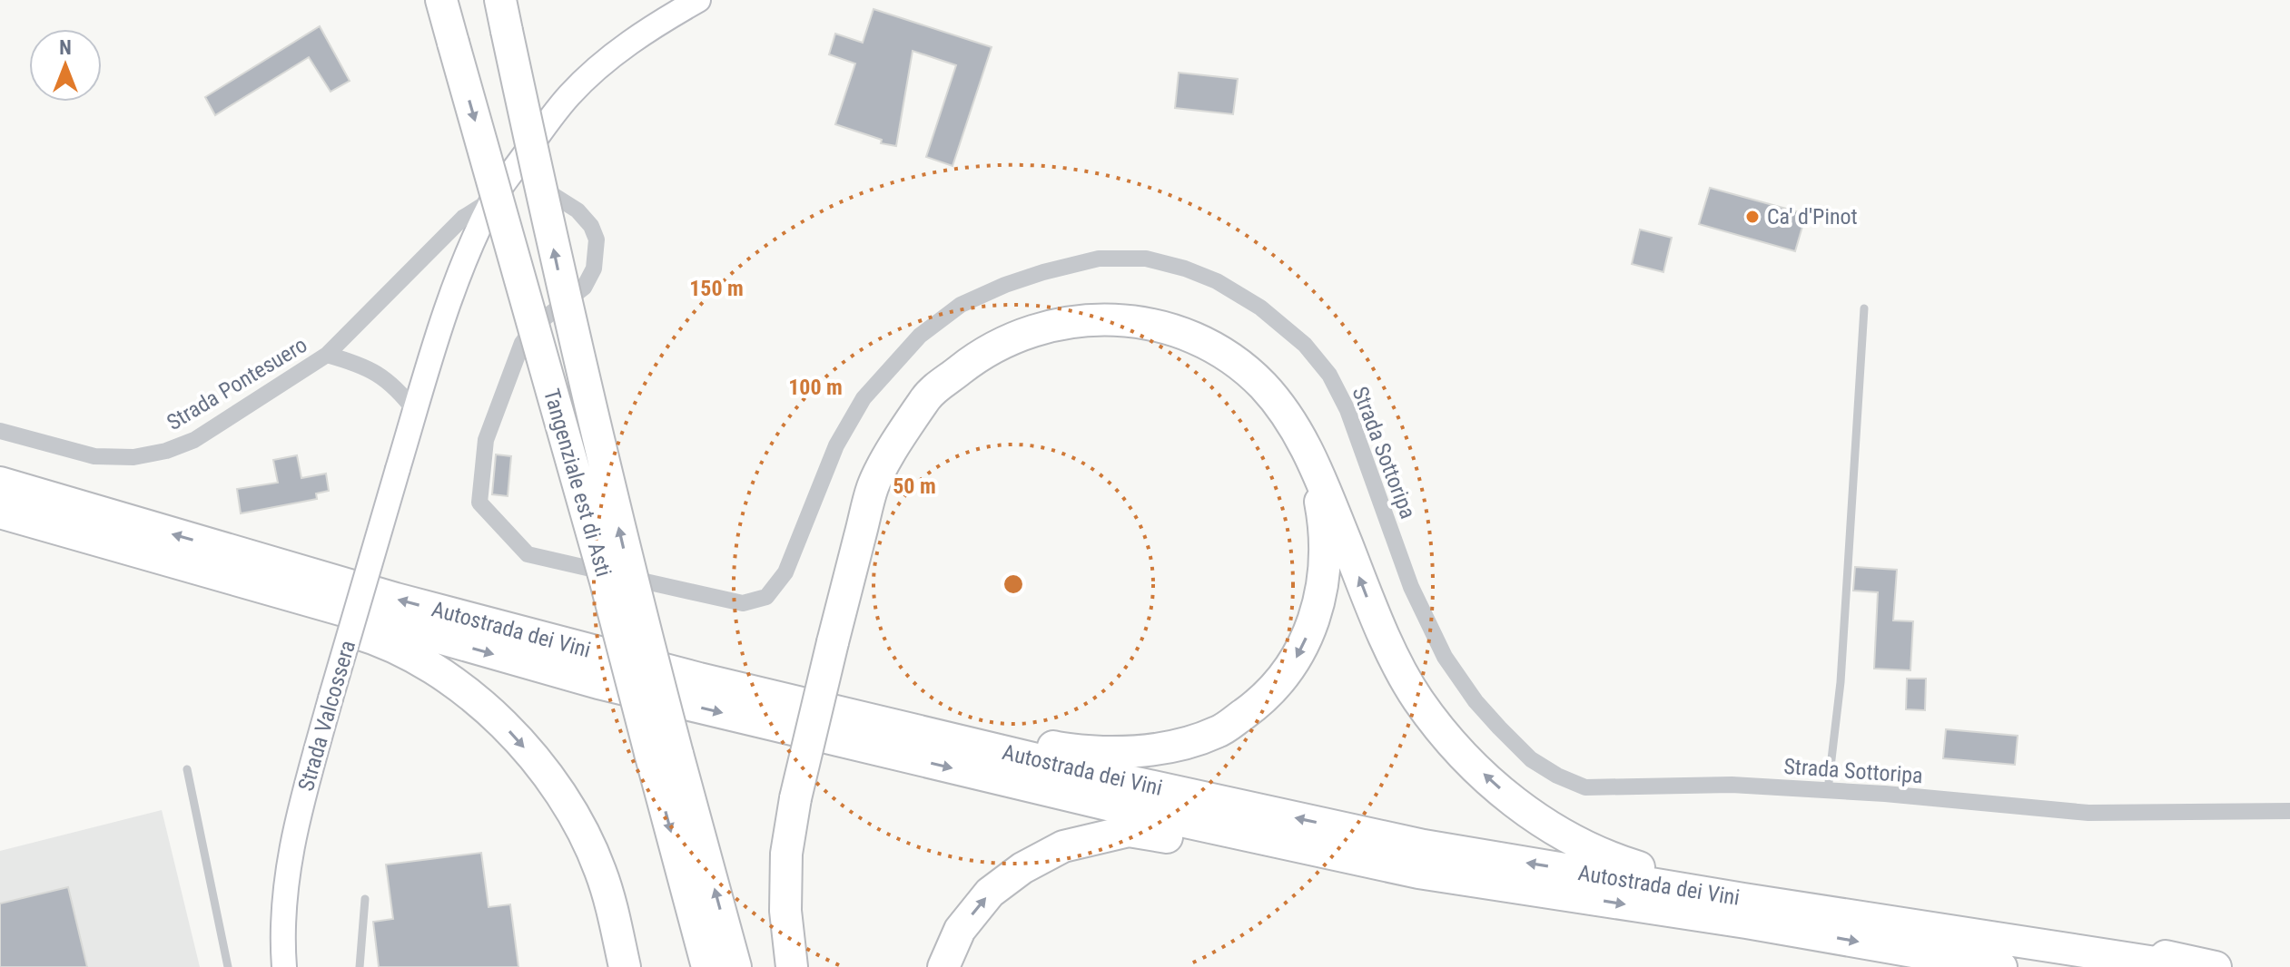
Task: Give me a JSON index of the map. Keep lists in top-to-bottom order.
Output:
{
  "streets": {
    "highway": ["Tangenziale est di Asti", "Autostrada dei Vini"],
    "street": ["Strada Pontesuero", "Strada Sottoripa", "Strada Valcossera"]
  },
  "crossings": [
    ["Strada Pontesuero", "Strada Valcossera"],
    ["Strada Sottoripa", "Strada Valcossera"]
  ],
  "places": ["Ca' d'Pinot"],
  "north": "top",
  "rings": ["150 m", "100 m", "50 m"]
}
